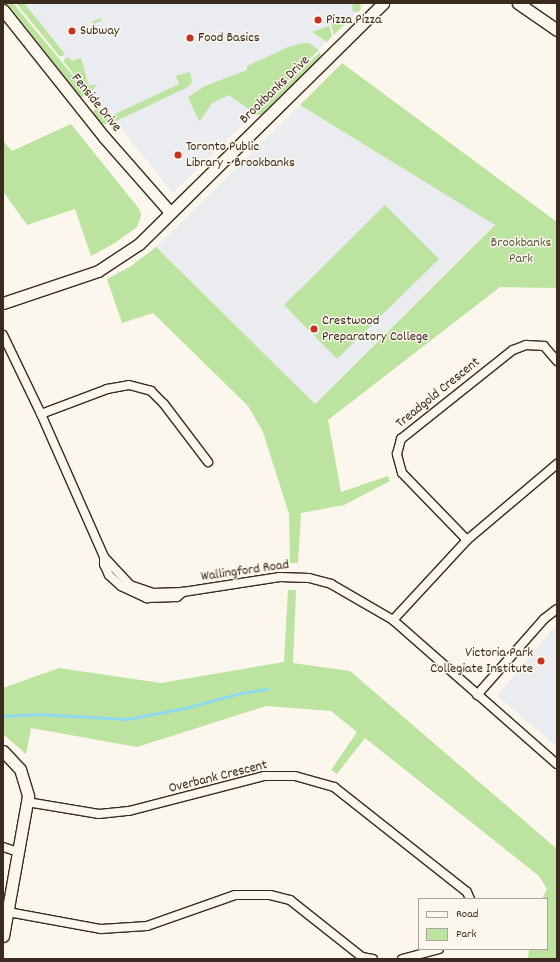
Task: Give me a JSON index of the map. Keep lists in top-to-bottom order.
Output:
{
  "streets": {
    "street": [
      "Brookbanks Drive",
      "Fenside Drive",
      "Treadgold Crescent",
      "Wallingford Road",
      "Overbank Crescent"
    ]
  },
  "crossings": [
    ["Brookbanks Drive", "Fenside Drive"]
  ],
  "parks": ["Brookbanks Park"],
  "places": [
    "Pizza Pizza",
    "Subway",
    "Food Basics",
    "Toronto Public Library - Brookbanks",
    "Crestwood Preparatory College",
    "Victoria Park Collegiate Institute"
  ],
  "legend": ["Road", "Park"]
}
